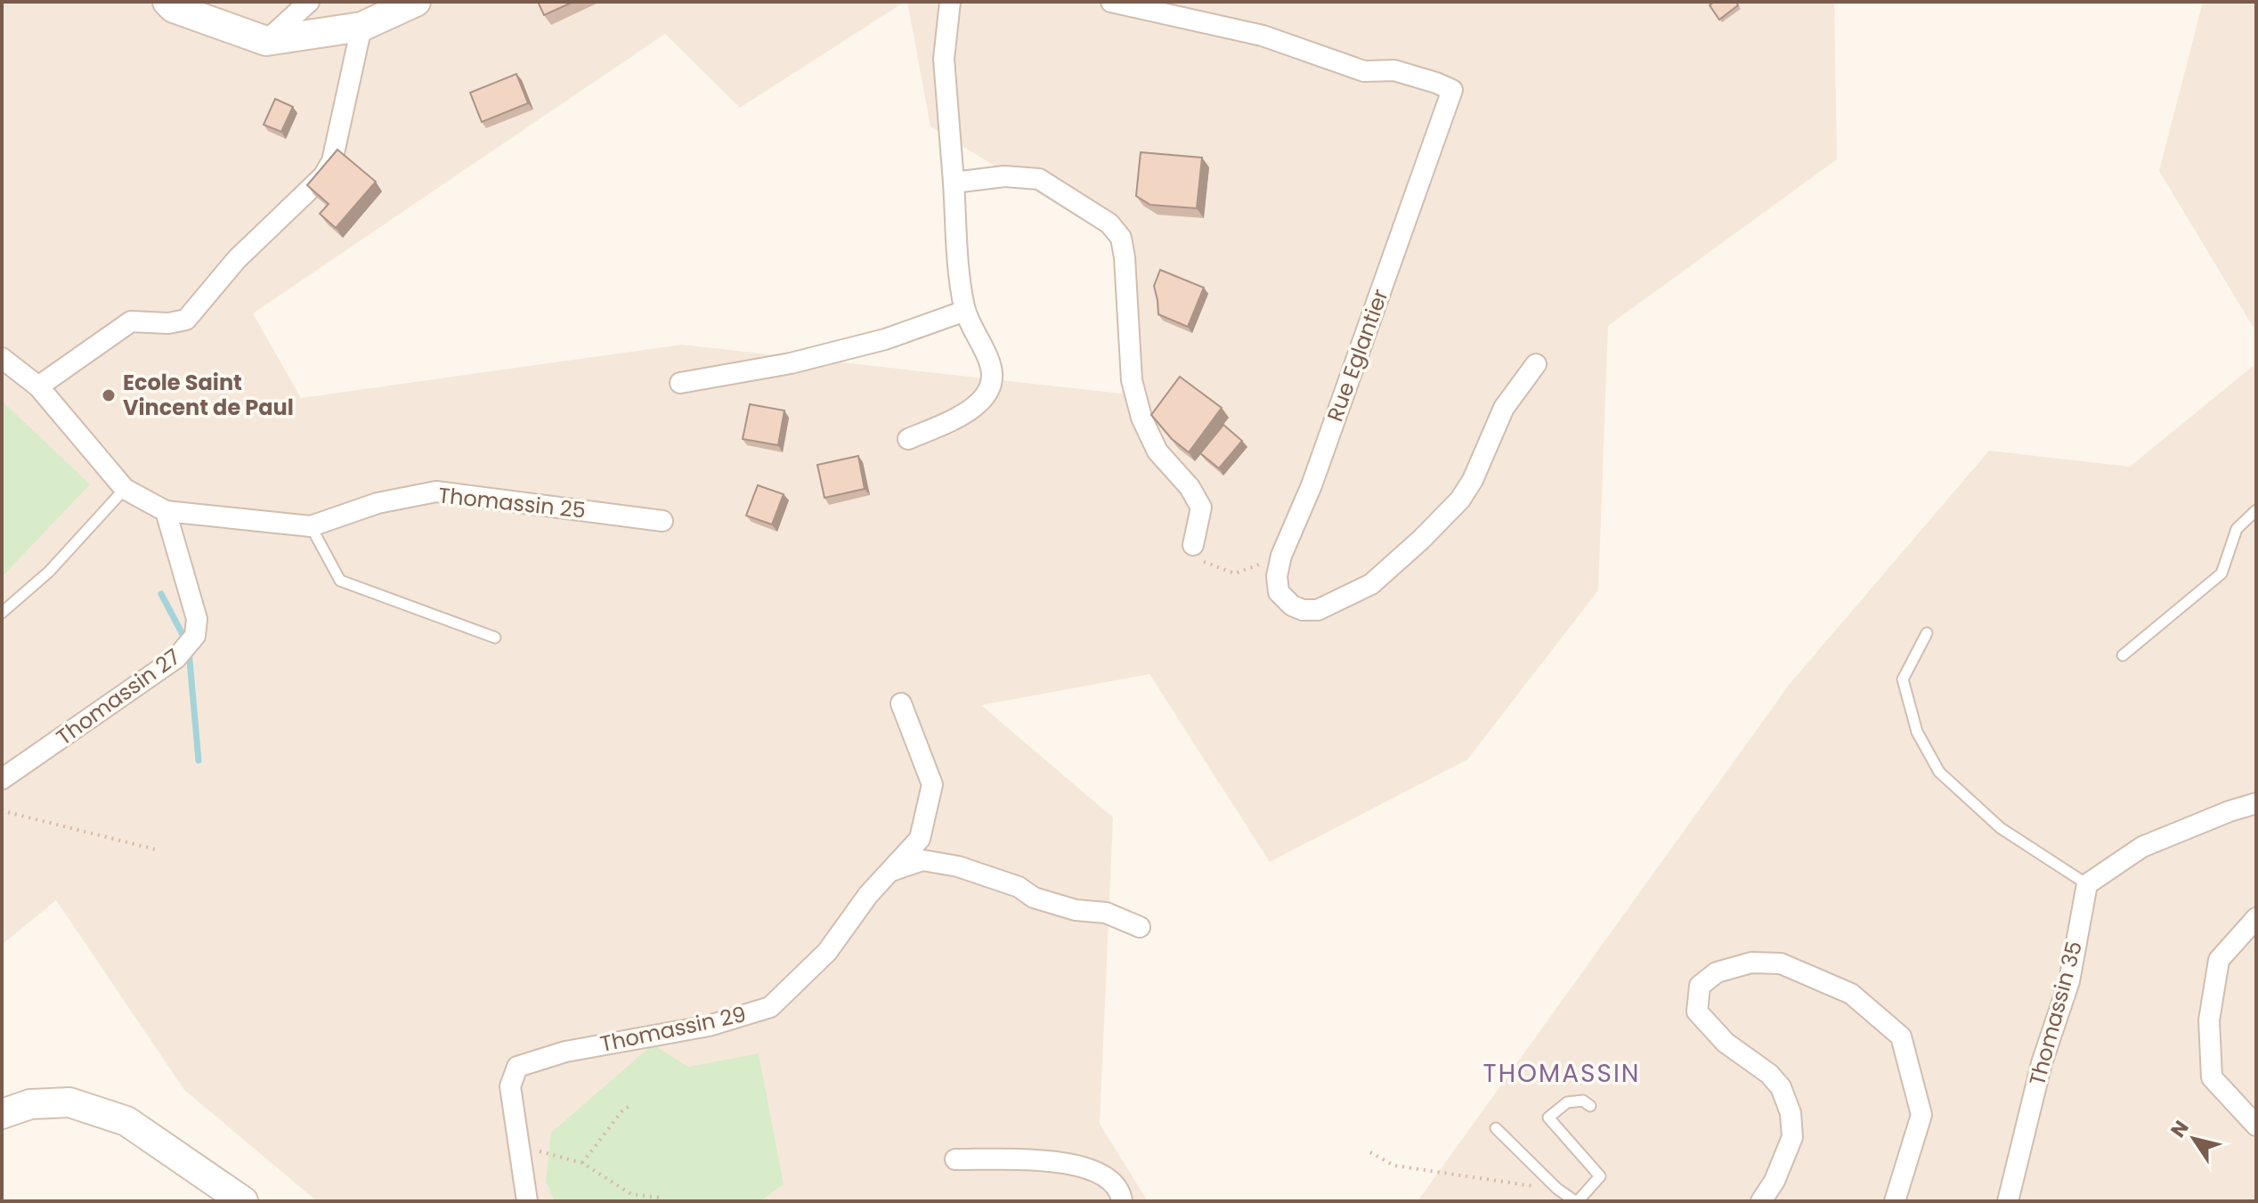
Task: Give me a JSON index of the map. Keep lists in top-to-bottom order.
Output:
{
  "streets": {
    "street": [
      "Rue Eglantier",
      "Thomassin 25",
      "Thomassin 27",
      "Thomassin 35",
      "Thomassin 29"
    ]
  },
  "crossings": [
    ["Thomassin 25", "Thomassin 27"]
  ],
  "districts": ["THOMASSIN"],
  "places": ["Ecole Saint Vincent de Paul"],
  "north": "top left"
}
